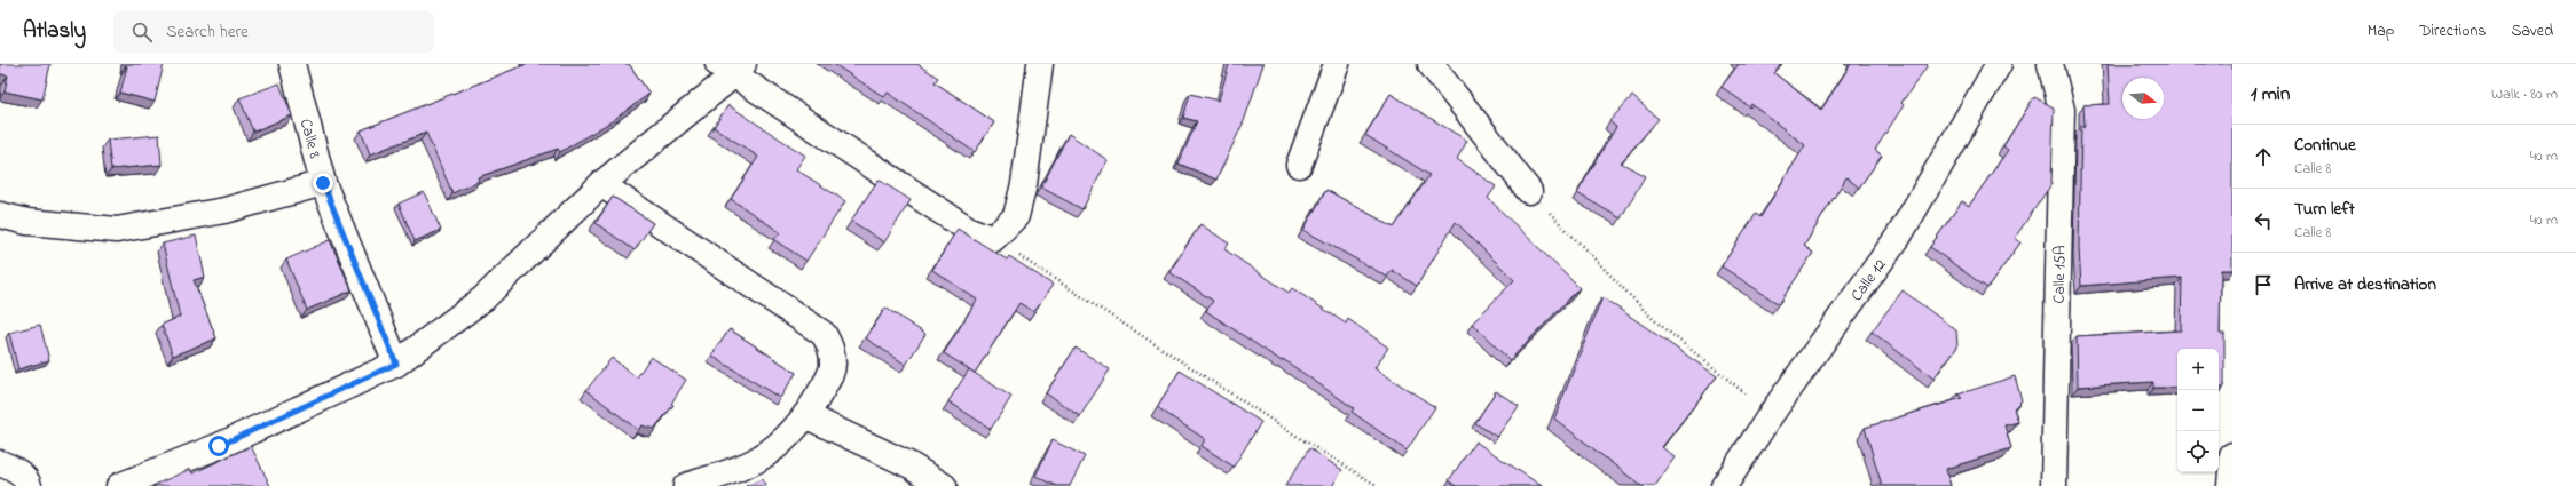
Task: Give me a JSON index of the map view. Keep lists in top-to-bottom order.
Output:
{
  "streets": {
    "street": ["Calle 8", "Calle 15A", "Calle 12"]
  },
  "north": "right",
  "page": {
    "header": "Atlasly",
    "search": "Search here",
    "nav": ["Map", "Directions", "Saved"],
    "heading": ["1 min", "Walk · 80 m"],
    "list": [
      ["Continue", "Calle 8", "40 m"],
      ["Turn left", "Calle 8", "40 m"],
      "Arrive at destination"
    ],
    "map_buttons": ["+", "−"]
  }
}
